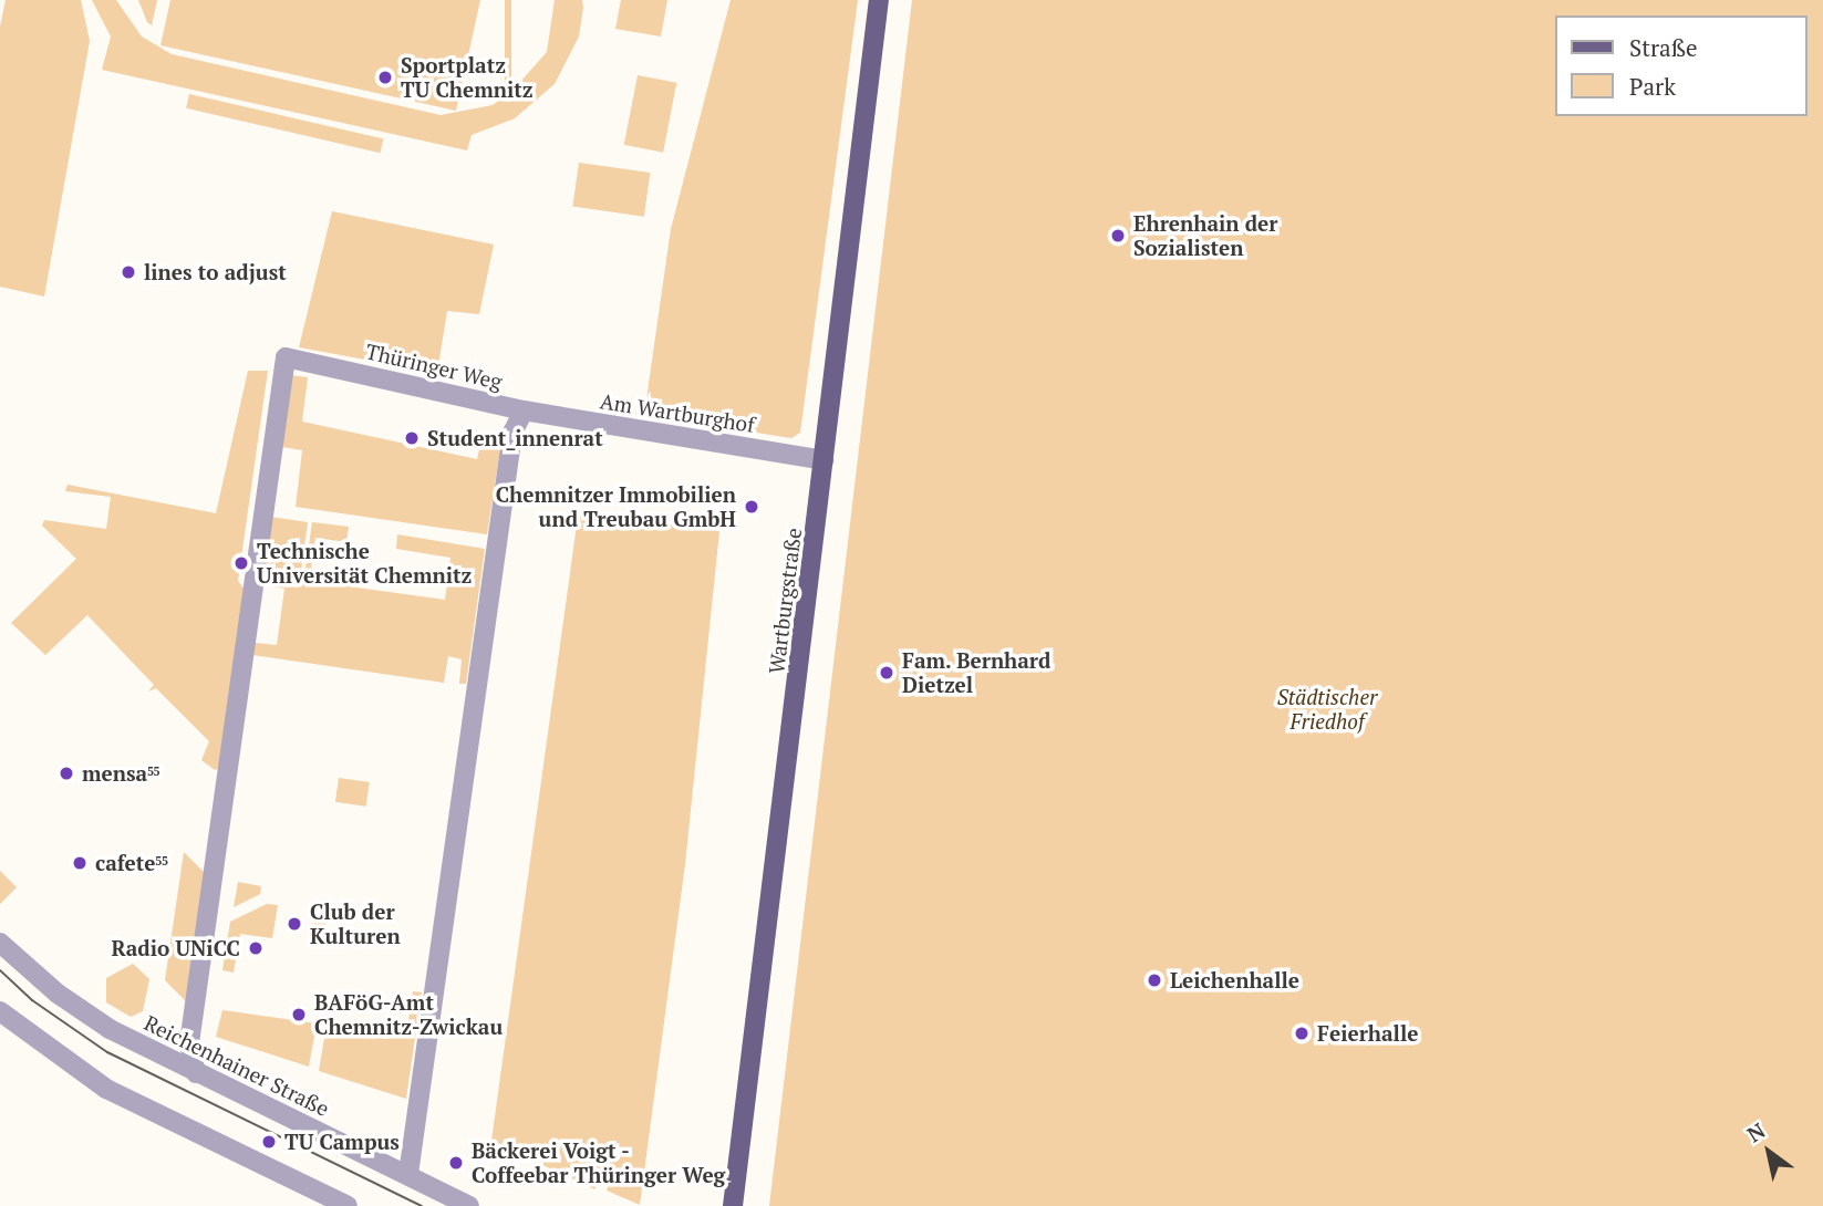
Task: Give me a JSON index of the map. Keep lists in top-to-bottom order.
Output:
{
  "streets": {
    "main road": ["Wartburgstraße"],
    "street": ["Thüringer Weg", "Am Wartburghof", "Reichenhainer Straße"]
  },
  "crossings": [
    ["Thüringer Weg", "Am Wartburghof"],
    ["Thüringer Weg", "Reichenhainer Straße"],
    ["Am Wartburghof", "Wartburgstraße"]
  ],
  "parks": ["Städtischer Friedhof"],
  "places": [
    "Sportplatz TU Chemnitz",
    "Ehrenhain der Sozialisten",
    "lines to adjust",
    "Student_innenrat",
    "Chemnitzer Immobilien und Treubau GmbH",
    "Technische Universität Chemnitz",
    "Fam. Bernhard Dietzel",
    "mensa⁵⁵",
    "cafete⁵⁵",
    "Club der Kulturen",
    "Radio UNiCC",
    "Leichenhalle",
    "BAFöG-Amt Chemnitz-Zwickau",
    "Feierhalle",
    "TU Campus",
    "Bäckerei Voigt - Coffeebar Thüringer Weg"
  ],
  "legend": ["Straße", "Park"],
  "north": "top left"
}
